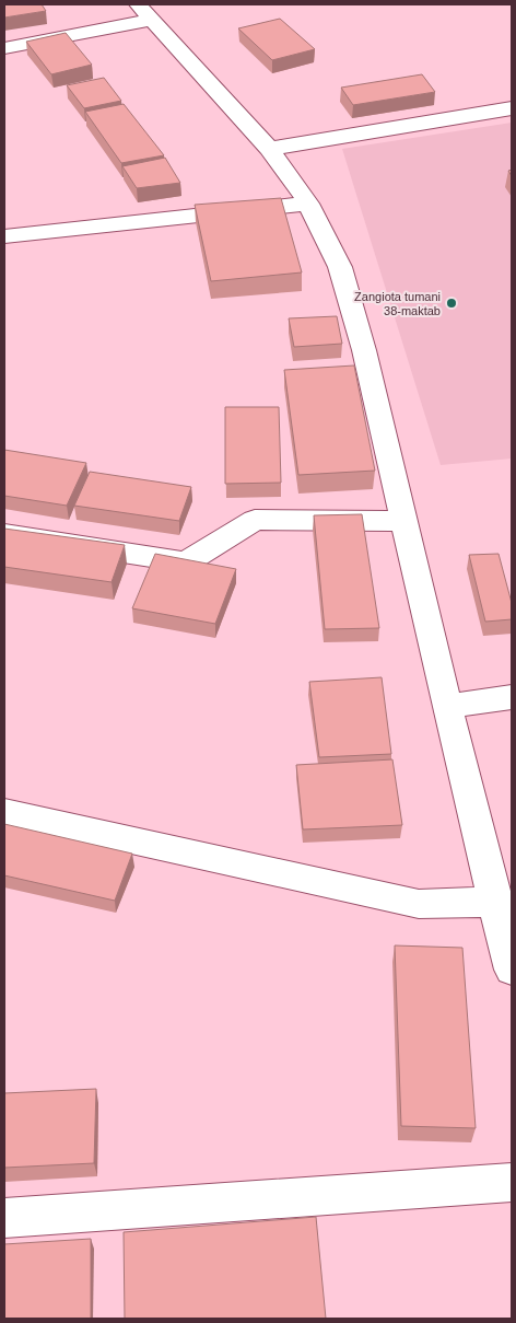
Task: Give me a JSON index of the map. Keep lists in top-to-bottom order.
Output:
{
  "places": ["Zangiota tumani 38-maktab"]
}
